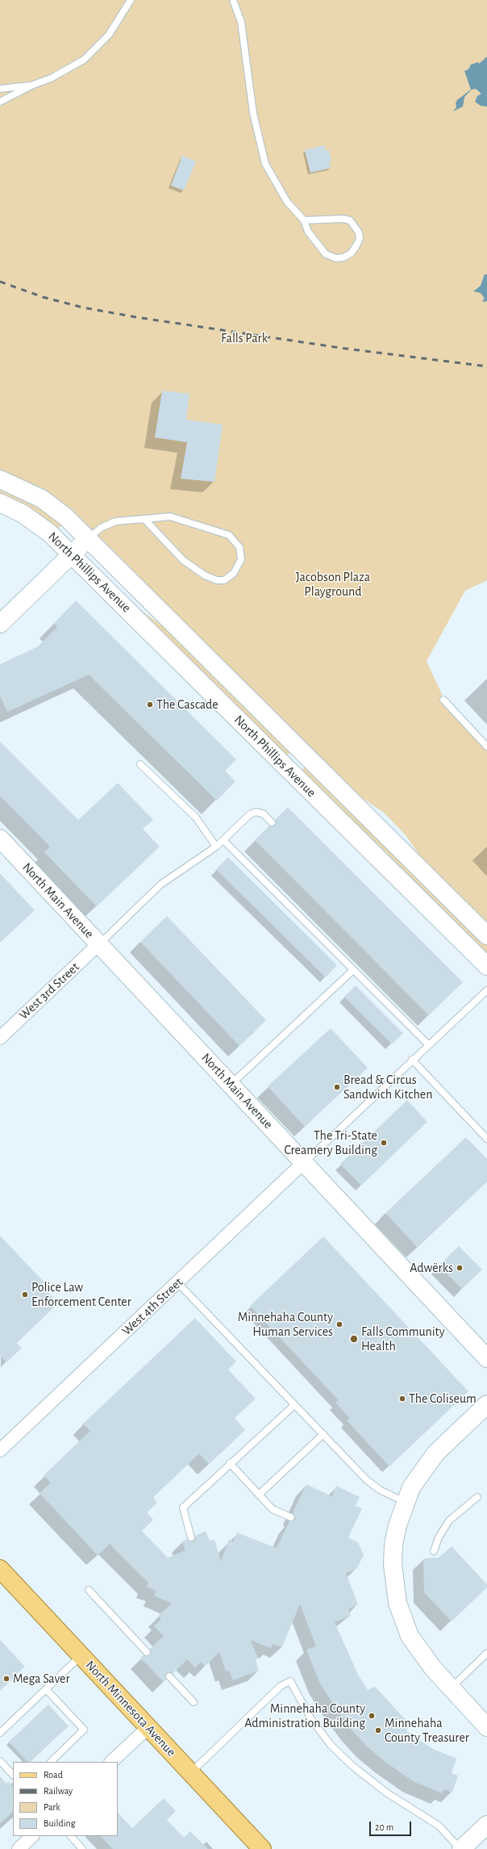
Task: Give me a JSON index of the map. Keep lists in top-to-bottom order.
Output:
{
  "streets": {
    "main road": ["North Minnesota Avenue"],
    "street": [
      "North Phillips Avenue",
      "North Main Avenue",
      "West 3rd Street",
      "West 4th Street"
    ]
  },
  "crossings": [
    ["North Main Avenue", "West 3rd Street"],
    ["North Main Avenue", "West 4th Street"]
  ],
  "parks": ["Falls Park", "Jacobson Plaza Playground"],
  "places": [
    "The Cascade",
    "Bread & Circus Sandwich Kitchen",
    "The Tri-State Creamery Building",
    "Adwёrks",
    "Police Law Enforcement Center",
    "Minnehaha County Human Services",
    "Falls Community Health",
    "The Coliseum",
    "Mega Saver",
    "Minnehaha County Administration Building",
    "Minnehaha County Treasurer"
  ],
  "legend": [
    "Road",
    "Railway",
    "Park",
    "Building"
  ],
  "scale_bar": "20 m"
}
